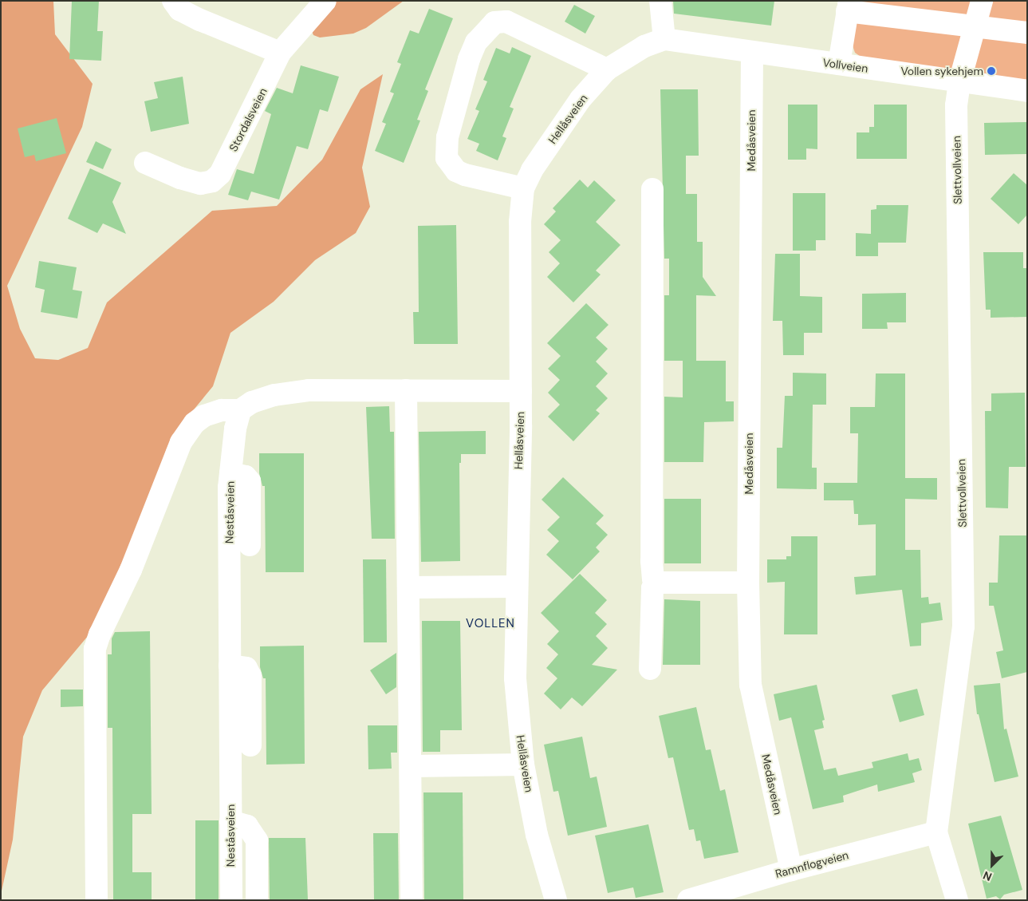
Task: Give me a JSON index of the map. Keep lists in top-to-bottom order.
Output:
{
  "streets": {
    "street": [
      "Vollveien",
      "Hellåsveien",
      "Stordalsveien",
      "Medåsveien",
      "Slettvollveien",
      "Neståsveien",
      "Ramnflogveien"
    ]
  },
  "crossings": [
    ["Vollveien", "Hellåsveien"],
    ["Vollveien", "Medåsveien"],
    ["Vollveien", "Slettvollveien"],
    ["Medåsveien", "Ramnflogveien"],
    ["Slettvollveien", "Ramnflogveien"]
  ],
  "districts": ["VOLLEN"],
  "places": ["Vollen sykehjem"],
  "north": "bottom left"
}
